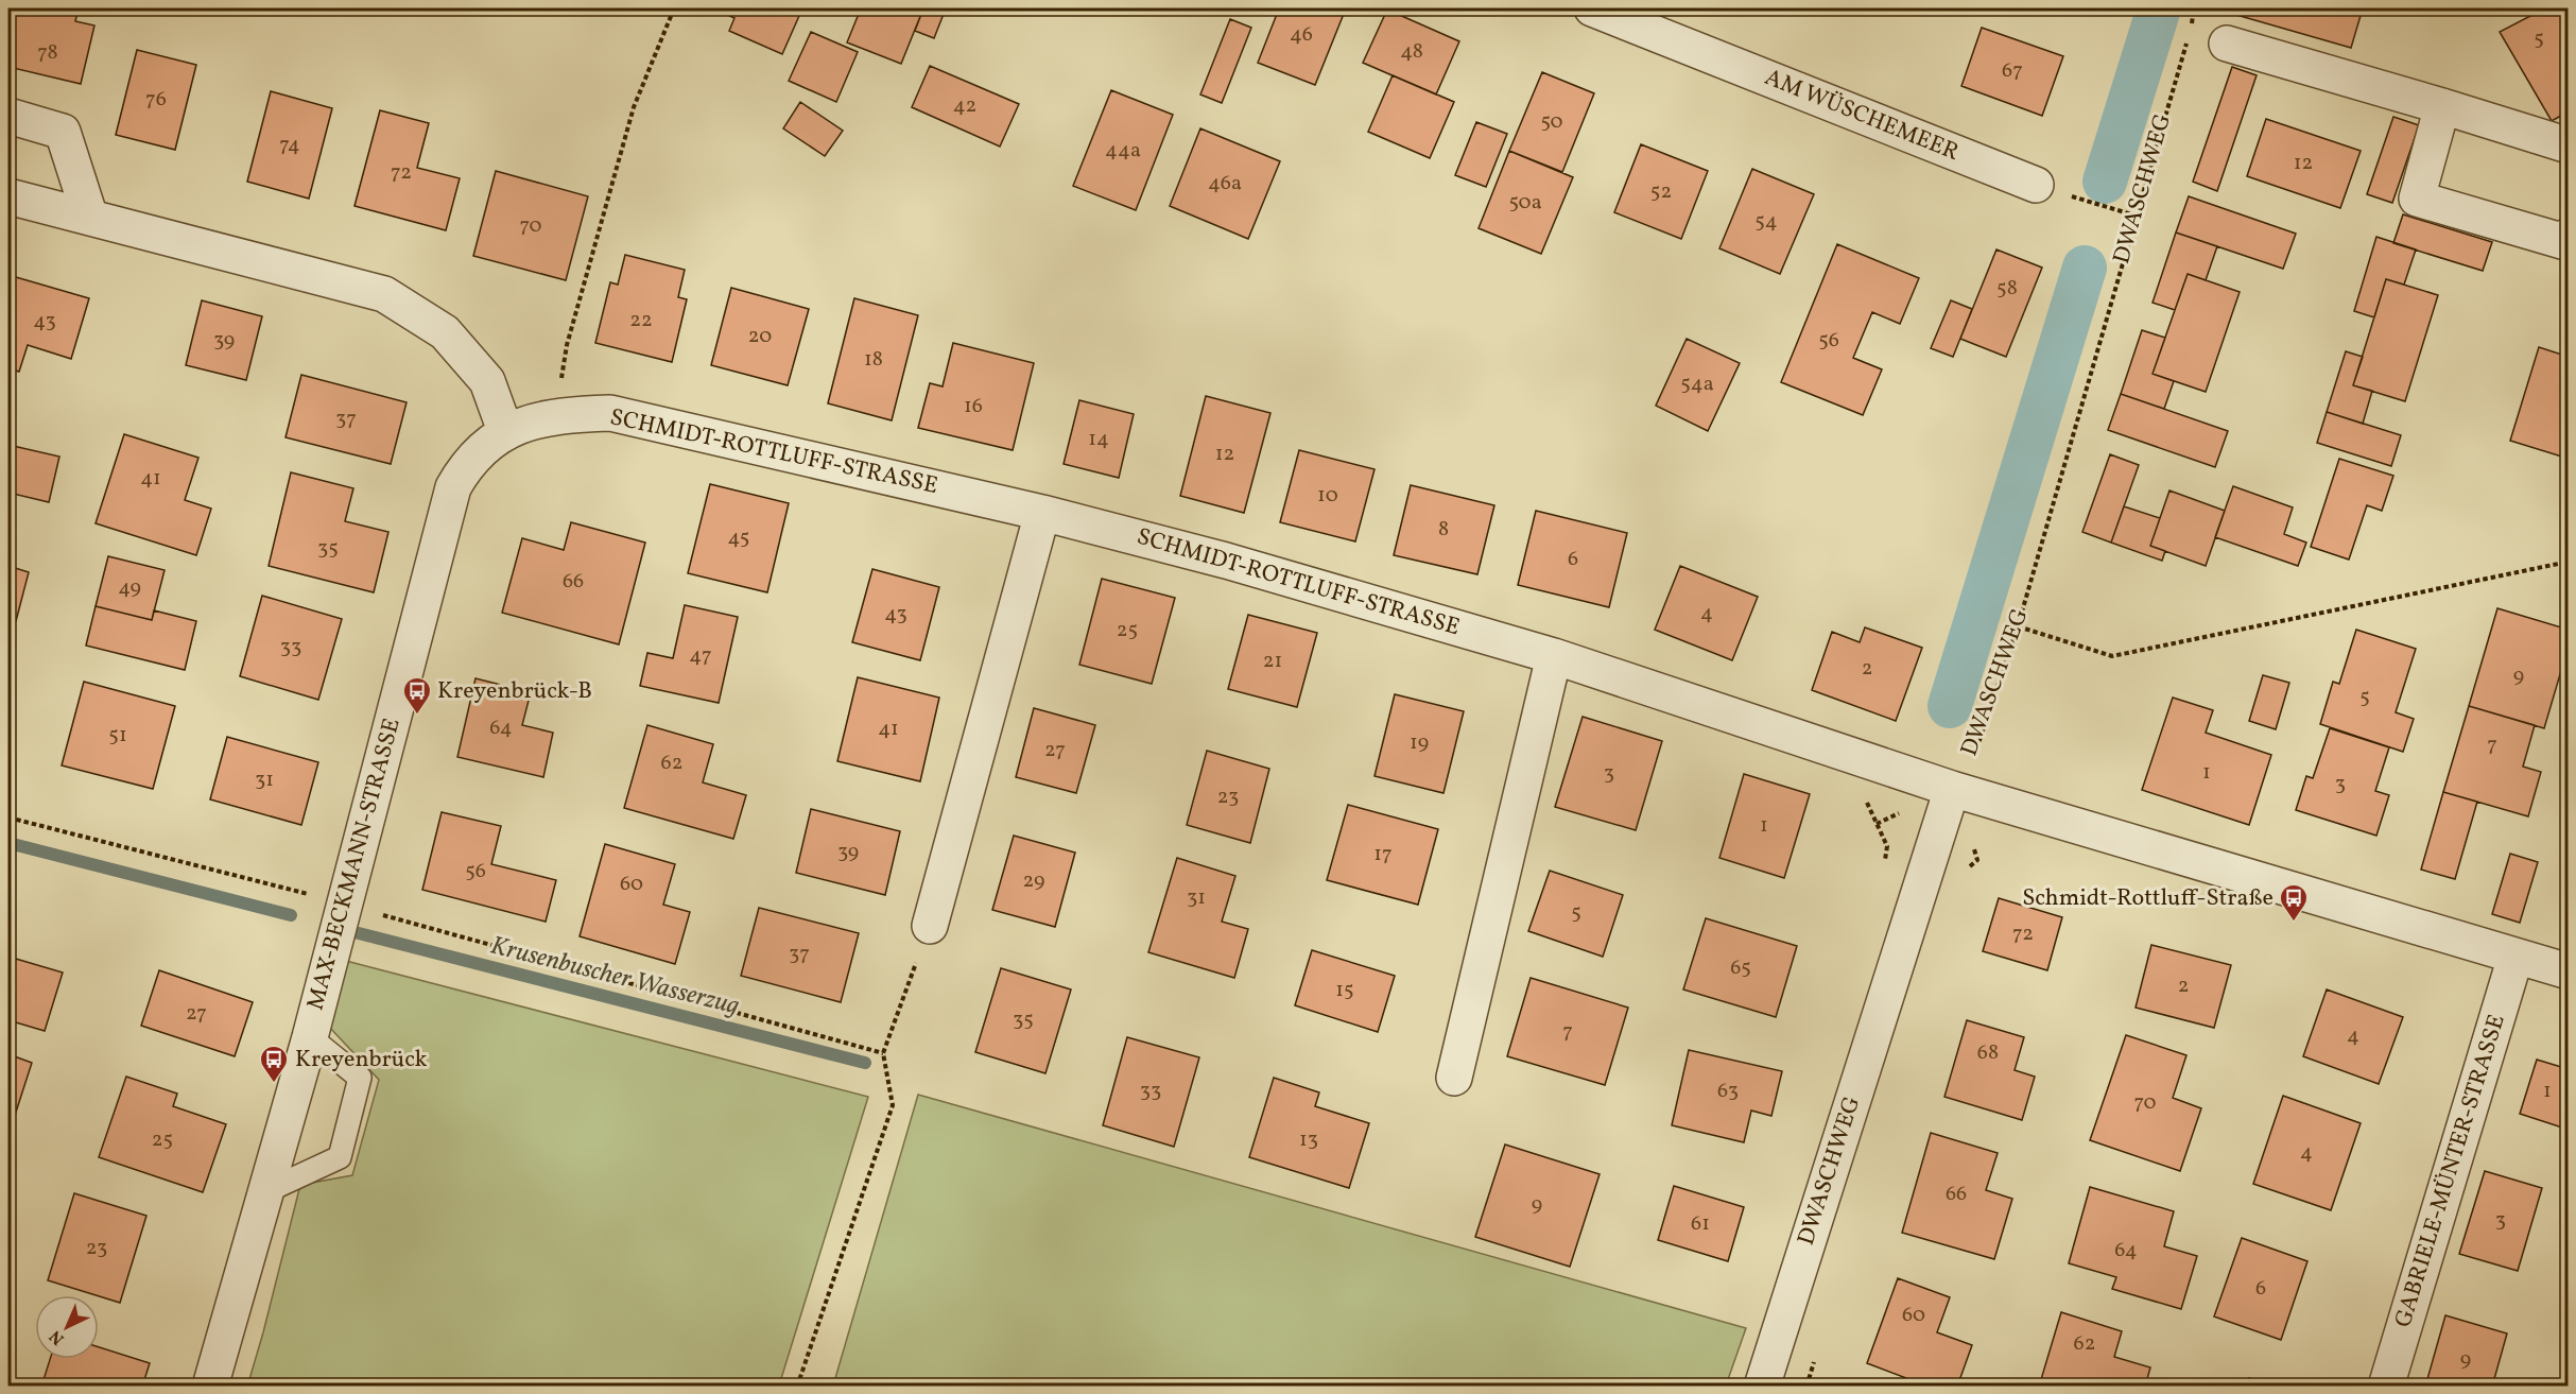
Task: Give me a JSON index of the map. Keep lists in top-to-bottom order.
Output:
{
  "streets": {
    "street": [
      "AM WÜSCHEMEER",
      "DWASCHWEG",
      "SCHMIDT-ROTTLUFF-STRASSE",
      "MAX-BECKMANN-STRASSE",
      "GABRIELE-MÜNTER-STRASSE"
    ]
  },
  "crossings": [
    ["DWASCHWEG", "SCHMIDT-ROTTLUFF-STRASSE"],
    ["SCHMIDT-ROTTLUFF-STRASSE", "MAX-BECKMANN-STRASSE"],
    ["SCHMIDT-ROTTLUFF-STRASSE", "GABRIELE-MÜNTER-STRASSE"]
  ],
  "water": ["Krusenbuscher Wasserzug"],
  "places": {
    "bus stop": ["Kreyenbrück-B", "Schmidt-Rottluff-Straße", "Kreyenbrück"]
  },
  "house_numbers": [
    "46",
    "5",
    "48",
    "78",
    "67",
    "76",
    "42",
    "50",
    "74",
    "44a",
    "12",
    "72",
    "46a",
    "52",
    "50a",
    "54",
    "70",
    "58",
    "22",
    "43",
    "20",
    "39",
    "56",
    "18",
    "54a",
    "16",
    "37",
    "14",
    "12",
    "41",
    "10",
    "8",
    "45",
    "35",
    "6",
    "66",
    "49",
    "4",
    "43",
    "25",
    "33",
    "47",
    "21",
    "2",
    "9",
    "5",
    "64",
    "41",
    "51",
    "19",
    "7",
    "27",
    "62",
    "1",
    "3",
    "31",
    "3",
    "23",
    "1",
    "39",
    "17",
    "56",
    "29",
    "60",
    "31",
    "5",
    "72",
    "37",
    "65",
    "2",
    "15",
    "27",
    "35",
    "7",
    "4",
    "68",
    "33",
    "63",
    "1",
    "70",
    "25",
    "13",
    "4",
    "66",
    "9",
    "3",
    "61",
    "23",
    "64",
    "6",
    "60",
    "62",
    "9"
  ],
  "north": "bottom left"
}
